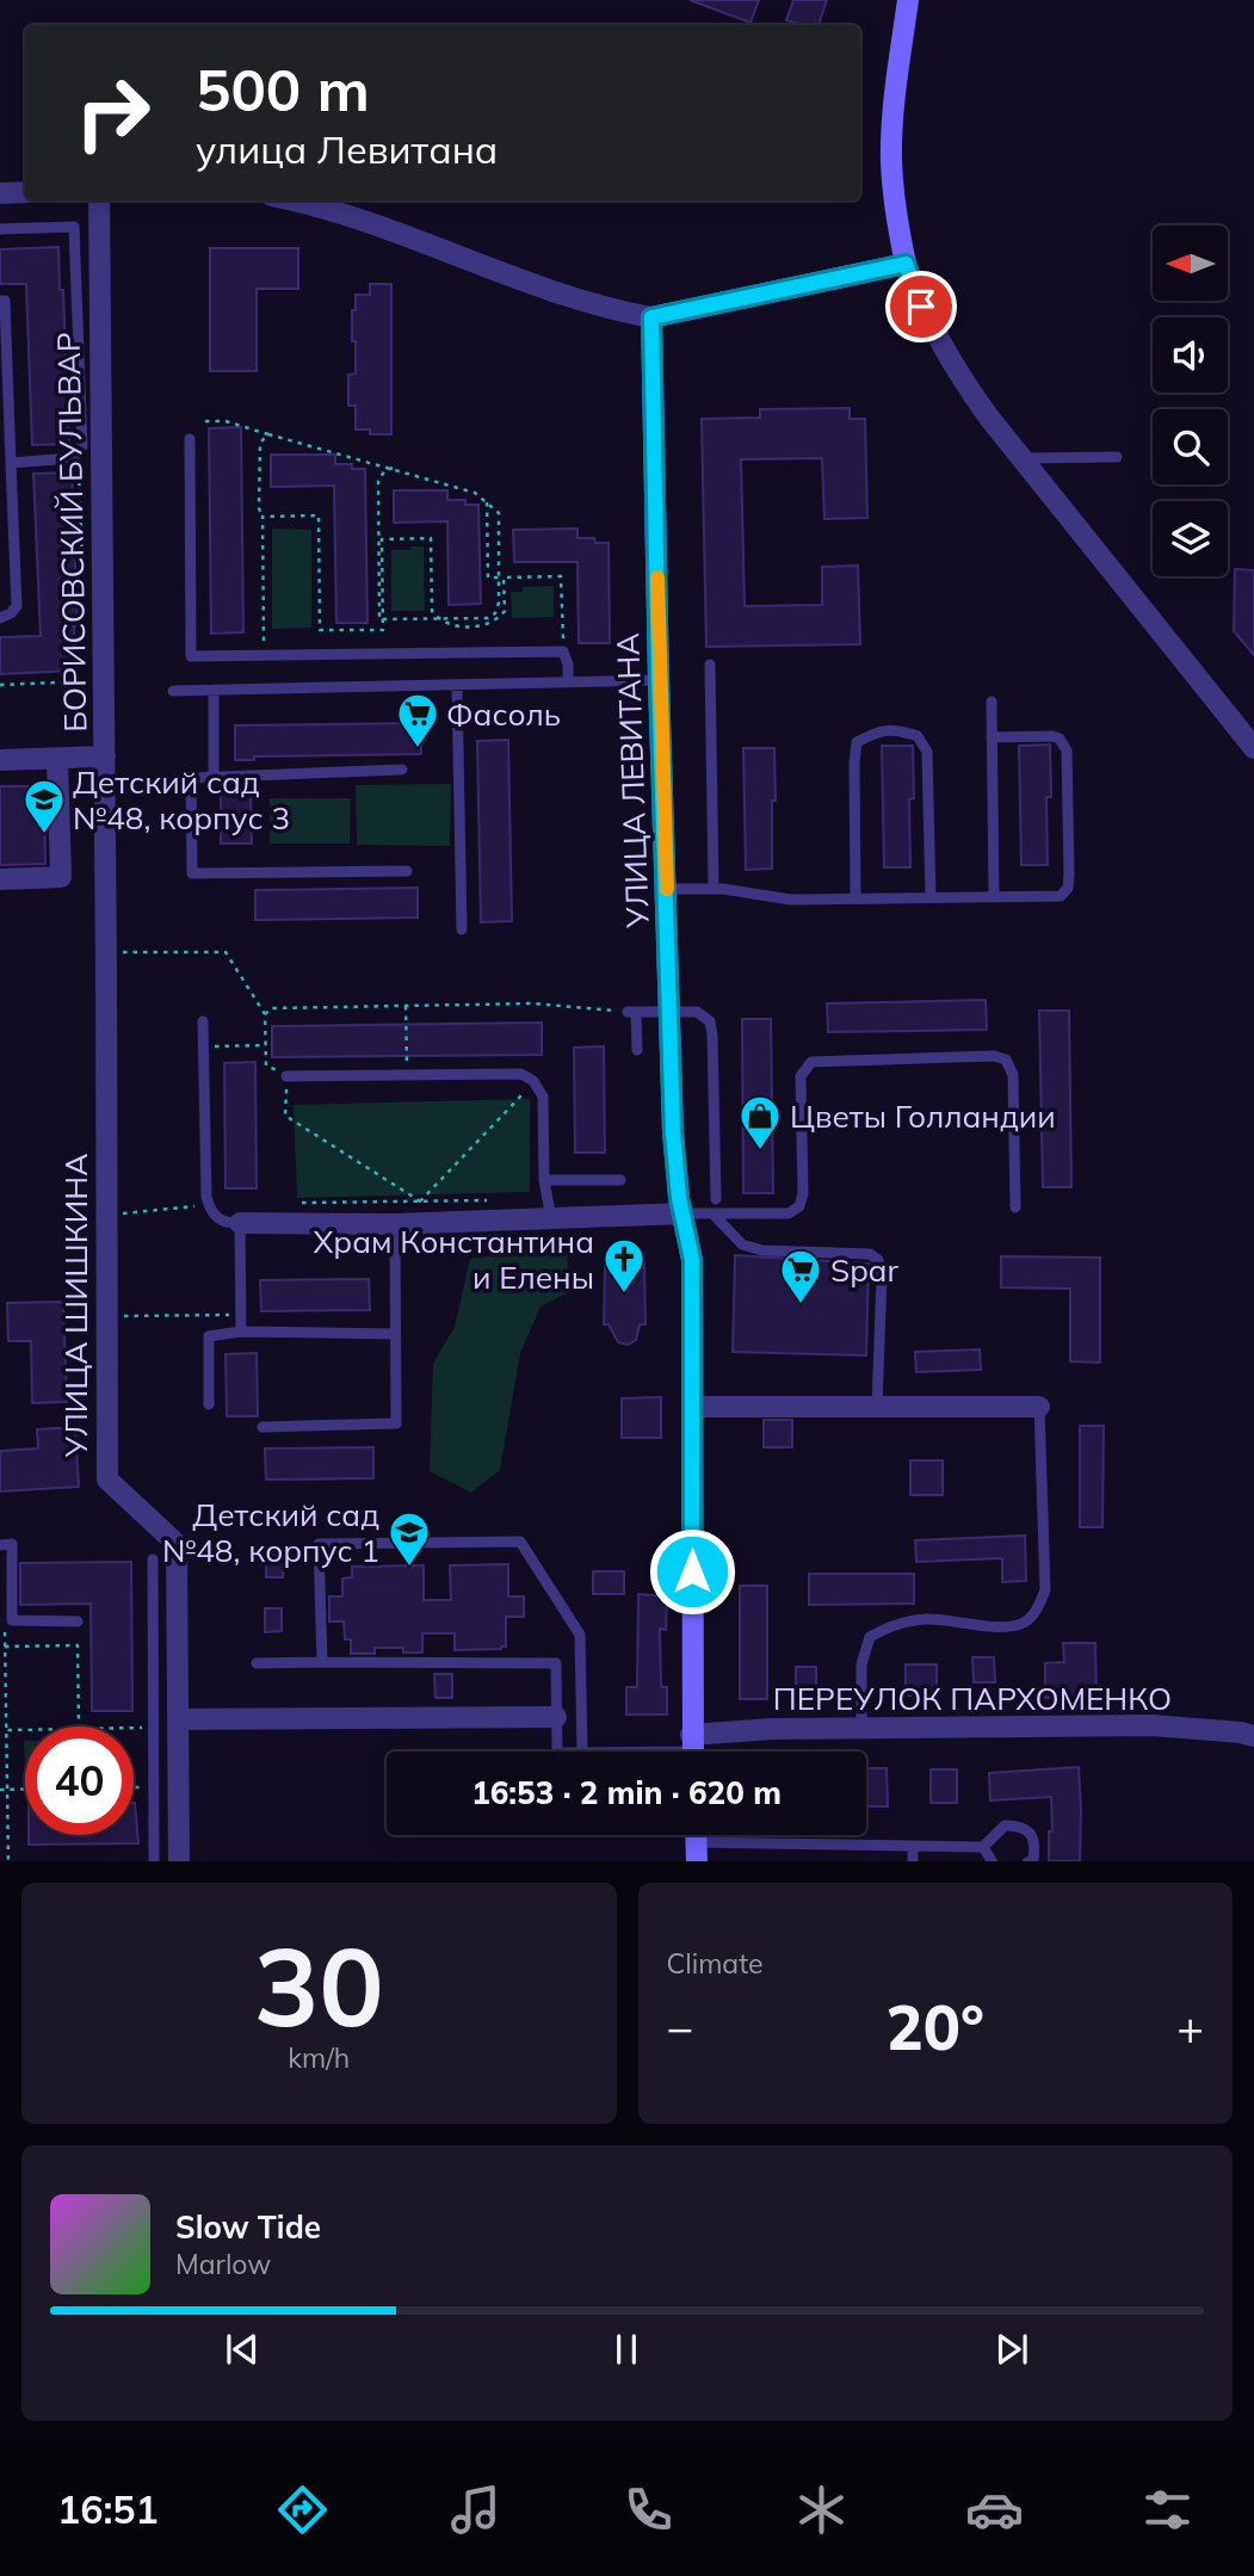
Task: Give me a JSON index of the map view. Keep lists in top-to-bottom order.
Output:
{
  "streets": {
    "street": [
      "БОРИСОВСКИЙ БУЛЬВАР",
      "УЛИЦА ЛЕВИТАНА",
      "УЛИЦА ШИШКИНА",
      "ПЕРЕУЛОК ПАРХОМЕНКО"
    ]
  },
  "crossings": [
    ["БОРИСОВСКИЙ БУЛЬВАР", "УЛИЦА ШИШКИНА"],
    ["УЛИЦА ЛЕВИТАНА", "ПЕРЕУЛОК ПАРХОМЕНКО"]
  ],
  "places": {
    "supermarket": ["Фасоль", "Spar"],
    "school or university": ["Детский сад №48, корпус 3", "Детский сад №48, корпус 1"],
    "shop": ["Цветы Голландии"],
    "church": ["Храм Константина и Елены"]
  },
  "north": "left",
  "page": {
    "turn": ["500 m", "улица Левитана"],
    "limit": "40",
    "trip": "16:53 · 2 min · 620 m",
    "tile": [
      ["30", "km/h"],
      "Climate"
    ],
    "heat": ["−", "20°", "+"],
    "song": ["Slow Tide", "Marlow"],
    "tabs": "16:51"
  }
}
